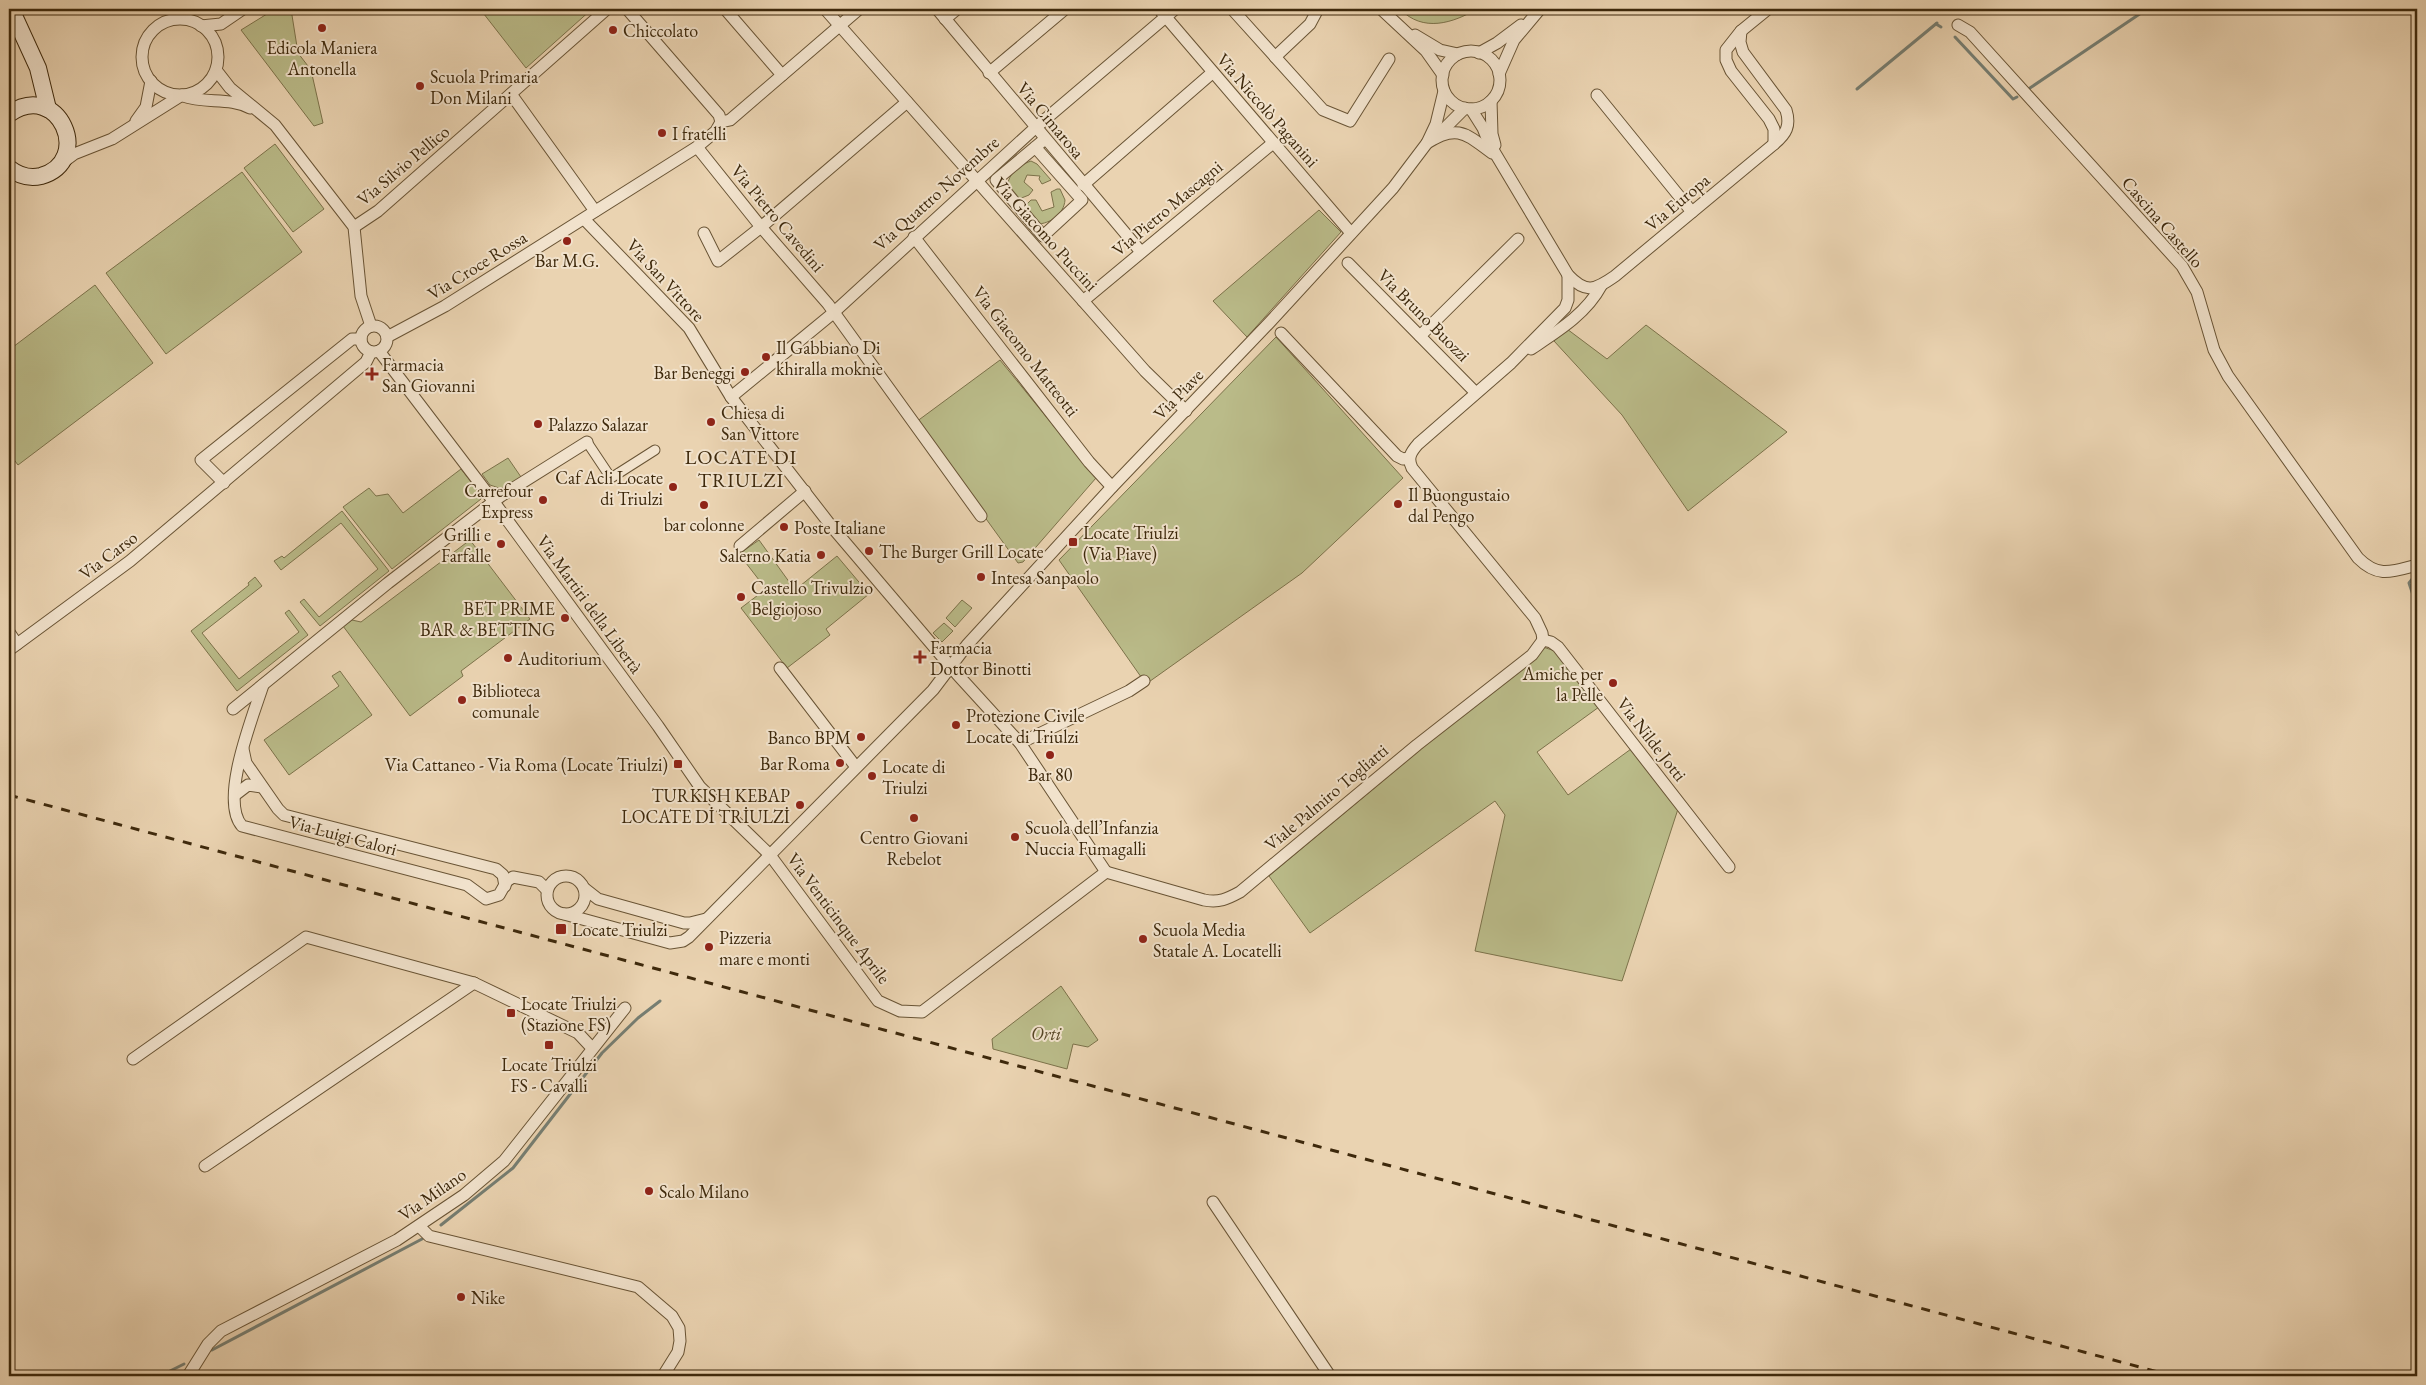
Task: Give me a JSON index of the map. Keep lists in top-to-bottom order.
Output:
{
  "streets": {
    "street": [
      "Via Niccolò Paganini",
      "Via Cimarosa",
      "Via Silvio Pellico",
      "Via Quattro Novembre",
      "Via Europa",
      "Via Pietro Mascagni",
      "Via Pietro Cavedini",
      "Cascina Castello",
      "Via Giacomo Puccini",
      "Via Croce Rossa",
      "Via San Vittore",
      "Via Bruno Buozzi",
      "Via Giacomo Matteotti",
      "Via Piave",
      "Via Carso",
      "Via Martiri della Libertà",
      "Via Nilde Jotti",
      "Viale Palmiro Togliatti",
      "Via Luigi Calori",
      "Via Venticinque Aprile",
      "Via Milano"
    ]
  },
  "crossings": [
    ["Via Niccolò Paganini", "Via Quattro Novembre"],
    ["Via Niccolò Paganini", "Via Pietro Mascagni"],
    ["Via Niccolò Paganini", "Via Piave"],
    ["Via Cimarosa", "Via Quattro Novembre"],
    ["Via Cimarosa", "Via Pietro Mascagni"],
    ["Via Quattro Novembre", "Via Pietro Cavedini"],
    ["Via Quattro Novembre", "Via Giacomo Puccini"],
    ["Via Quattro Novembre", "Via San Vittore"],
    ["Via Quattro Novembre", "Via Giacomo Matteotti"],
    ["Via Pietro Mascagni", "Via Giacomo Puccini"],
    ["Via Pietro Cavedini", "Via Croce Rossa"],
    ["Via Giacomo Puccini", "Via Croce Rossa"],
    ["Via Giacomo Puccini", "Via Piave"],
    ["Via Croce Rossa", "Via San Vittore"],
    ["Via Croce Rossa", "Via Carso"],
    ["Via Croce Rossa", "Via Martiri della Libertà"],
    ["Via San Vittore", "Via Piave"],
    ["Via San Vittore", "Viale Palmiro Togliatti"],
    ["Via San Vittore", "Via Venticinque Aprile"],
    ["Via Giacomo Matteotti", "Via Piave"],
    ["Via Piave", "Via Martiri della Libertà"],
    ["Via Piave", "Via Venticinque Aprile"],
    ["Via Carso", "Via Martiri della Libertà"],
    ["Via Martiri della Libertà", "Via Venticinque Aprile"],
    ["Via Nilde Jotti", "Viale Palmiro Togliatti"],
    ["Viale Palmiro Togliatti", "Via Venticinque Aprile"]
  ],
  "districts": ["LOCATE DI TRIULZI"],
  "parks": ["Orti"],
  "places": {
    "other": [
      "Edicola Maniera Antonella",
      "Chiccolato",
      "Scuola Primaria Don Milani",
      "I fratelli",
      "Bar M.G.",
      "Il Gabbiano Di khiralla moknie",
      "Bar Beneggi",
      "Chiesa di San Vittore",
      "Palazzo Salazar",
      "Caf Acli Locate di Triulzi",
      "Carrefour Express",
      "Il Buongustaio dal Pengo",
      "bar colonne",
      "Poste Italiane",
      "Grilli e Farfalle",
      "The Burger Grill Locate",
      "Salerno Katia",
      "Intesa Sanpaolo",
      "Castello Trivulzio Belgiojoso",
      "BET PRIME BAR & BETTING",
      "Auditorium",
      "Amiche per la Pelle",
      "Biblioteca comunale",
      "Protezione Civile Locate di Triulzi",
      "Banco BPM",
      "Bar 80",
      "Bar Roma",
      "Locate di Triulzi",
      "TURKISH KEBAP LOCATE Dİ TRİULZİ",
      "Centro Giovani Rebelot",
      "Scuola dell’Infanzia Nuccia Fumagalli",
      "Scuola Media Statale A. Locatelli",
      "Pizzeria mare e monti",
      "Scalo Milano",
      "Nike"
    ],
    "health": ["Farmacia San Giovanni", "Farmacia Dottor Binotti"],
    "transit": [
      "Locate Triulzi (Via Piave)",
      "Via Cattaneo - Via Roma (Locate Triulzi)",
      "Locate Triulzi",
      "Locate Triulzi (Stazione FS)",
      "Locate Triulzi FS - Cavalli"
    ]
  }
}
